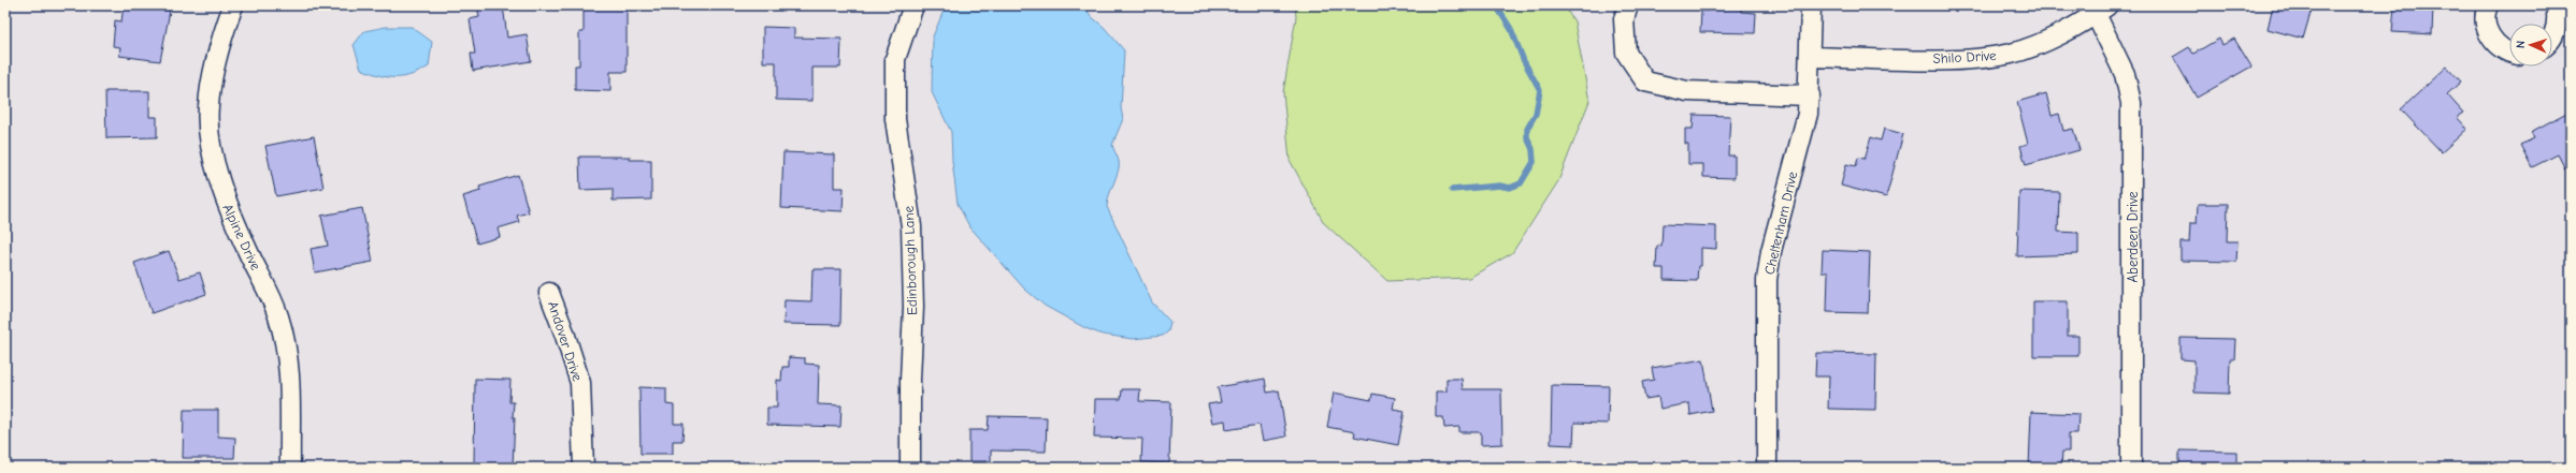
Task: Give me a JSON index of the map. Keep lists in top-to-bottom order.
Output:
{
  "streets": {
    "street": [
      "Shilo Drive",
      "Cheltenham Drive",
      "Alpine Drive",
      "Aberdeen Drive",
      "Edinborough Lane",
      "Andover Drive"
    ]
  },
  "crossings": [
    ["Shilo Drive", "Cheltenham Drive"],
    ["Shilo Drive", "Aberdeen Drive"]
  ],
  "north": "left"
}
